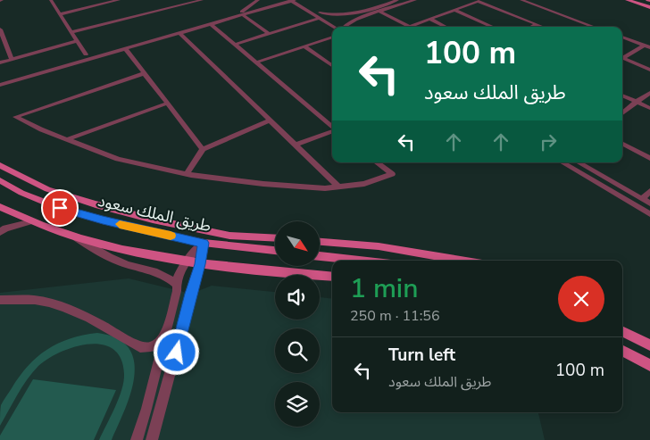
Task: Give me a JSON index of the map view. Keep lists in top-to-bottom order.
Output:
{
  "streets": {
    "main road": ["طريق الملك سعود"]
  },
  "north": "bottom right",
  "page": {
    "turn": ["100 m", "طريق الملك سعود"],
    "heading": ["1 min", "250 m · 11:56"],
    "list": [
      {
        "name": "Turn left",
        "note": "طريق الملك سعود",
        "value": "100 m"
      }
    ]
  }
}
